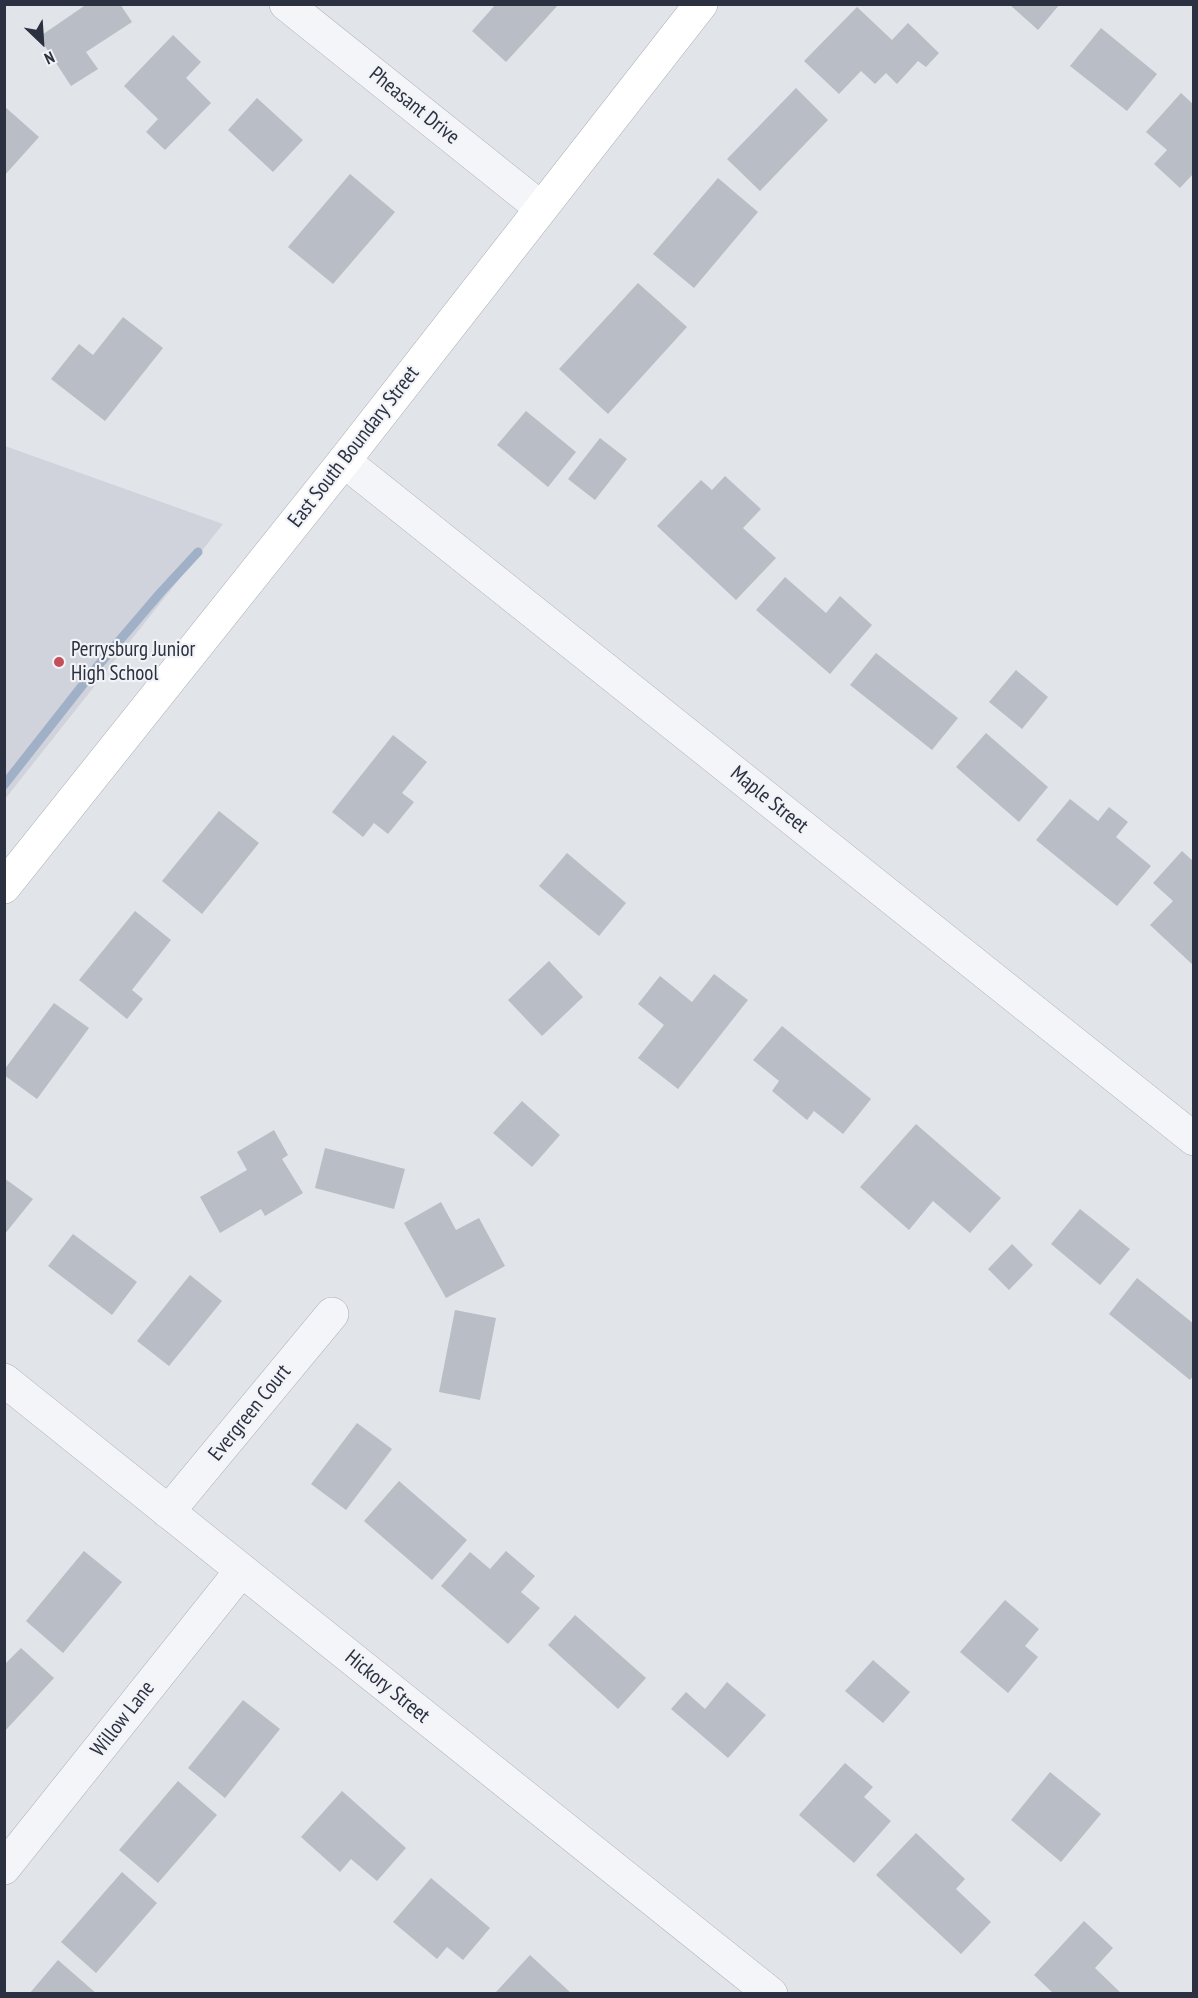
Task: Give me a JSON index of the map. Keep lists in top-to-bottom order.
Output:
{
  "streets": {
    "street": [
      "Pheasant Drive",
      "East South Boundary Street",
      "Maple Street",
      "Evergreen Court",
      "Hickory Street",
      "Willow Lane"
    ]
  },
  "crossings": [
    ["Pheasant Drive", "East South Boundary Street"],
    ["East South Boundary Street", "Maple Street"],
    ["Evergreen Court", "Hickory Street"],
    ["Hickory Street", "Willow Lane"]
  ],
  "places": ["Perrysburg Junior High School"],
  "north": "bottom right"
}
